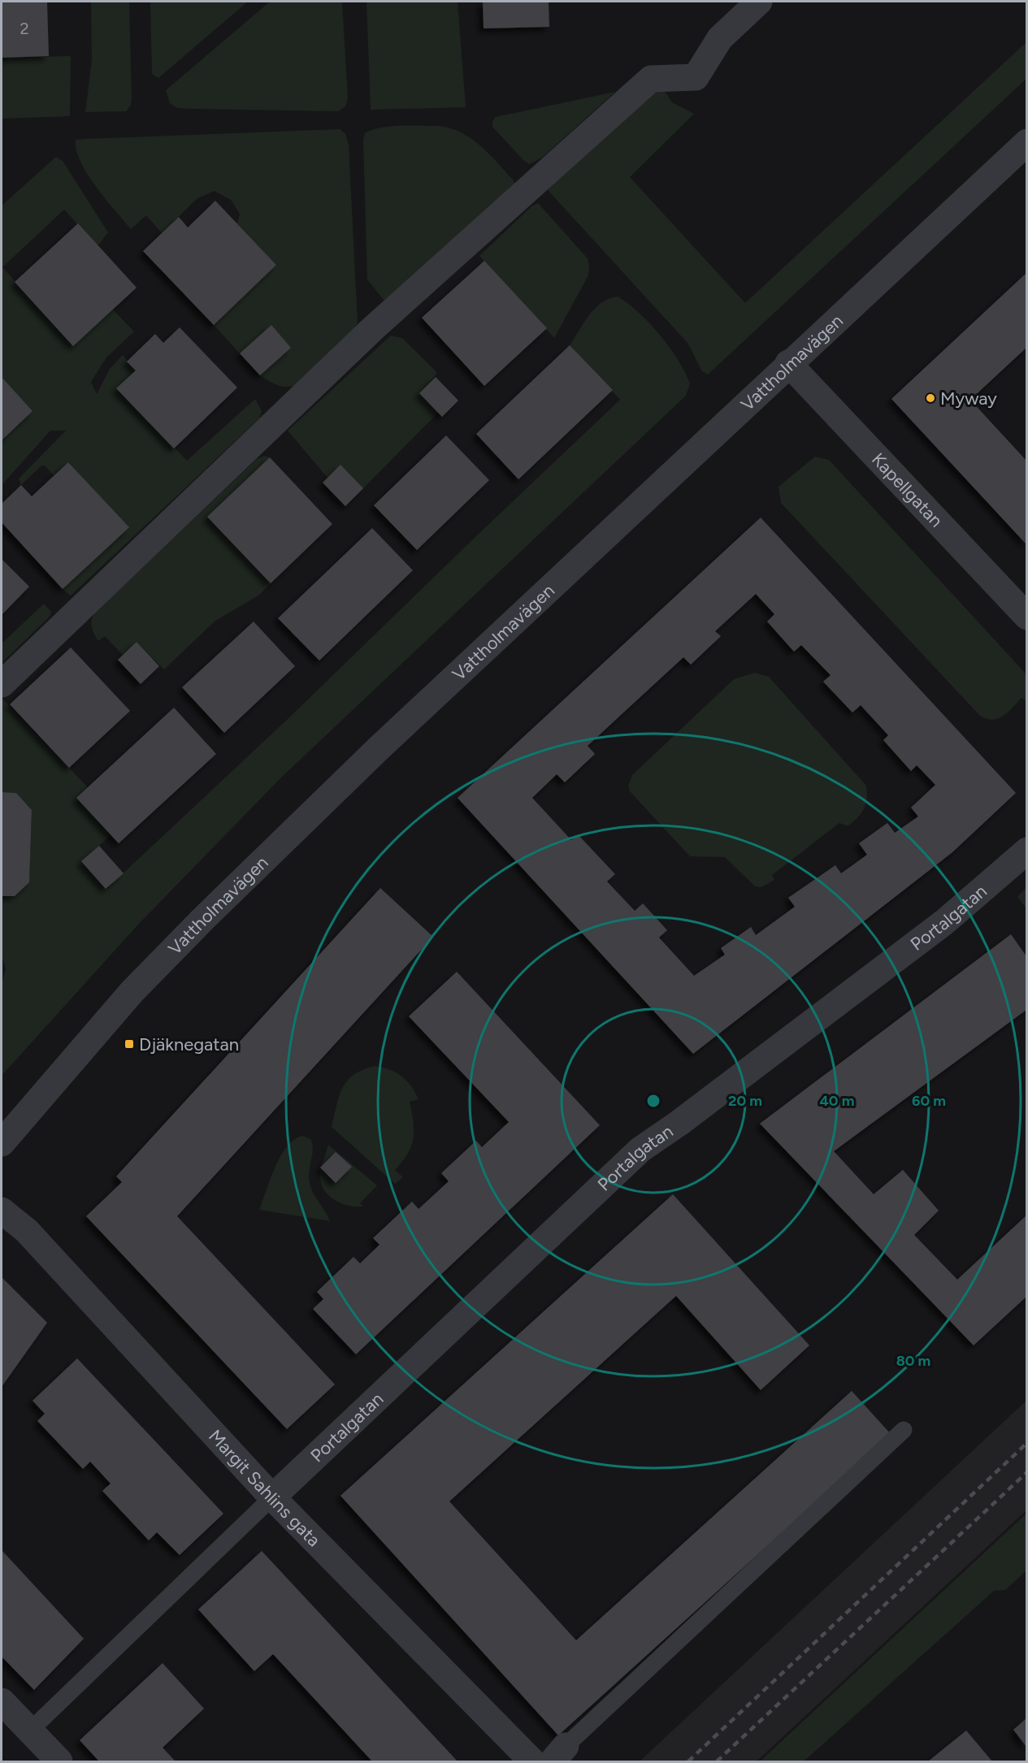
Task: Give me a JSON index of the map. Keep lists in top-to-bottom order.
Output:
{
  "streets": {
    "street": [
      "Vattholmavägen",
      "Kapellgatan",
      "Portalgatan",
      "Margit Sahlins gata"
    ]
  },
  "crossings": [
    ["Vattholmavägen", "Kapellgatan"],
    ["Portalgatan", "Margit Sahlins gata"]
  ],
  "places": {
    "other": ["Myway"],
    "transit": ["Djäknegatan"]
  },
  "house_numbers": ["2"],
  "rings": [
    "20 m",
    "40 m",
    "60 m",
    "80 m"
  ]
}
